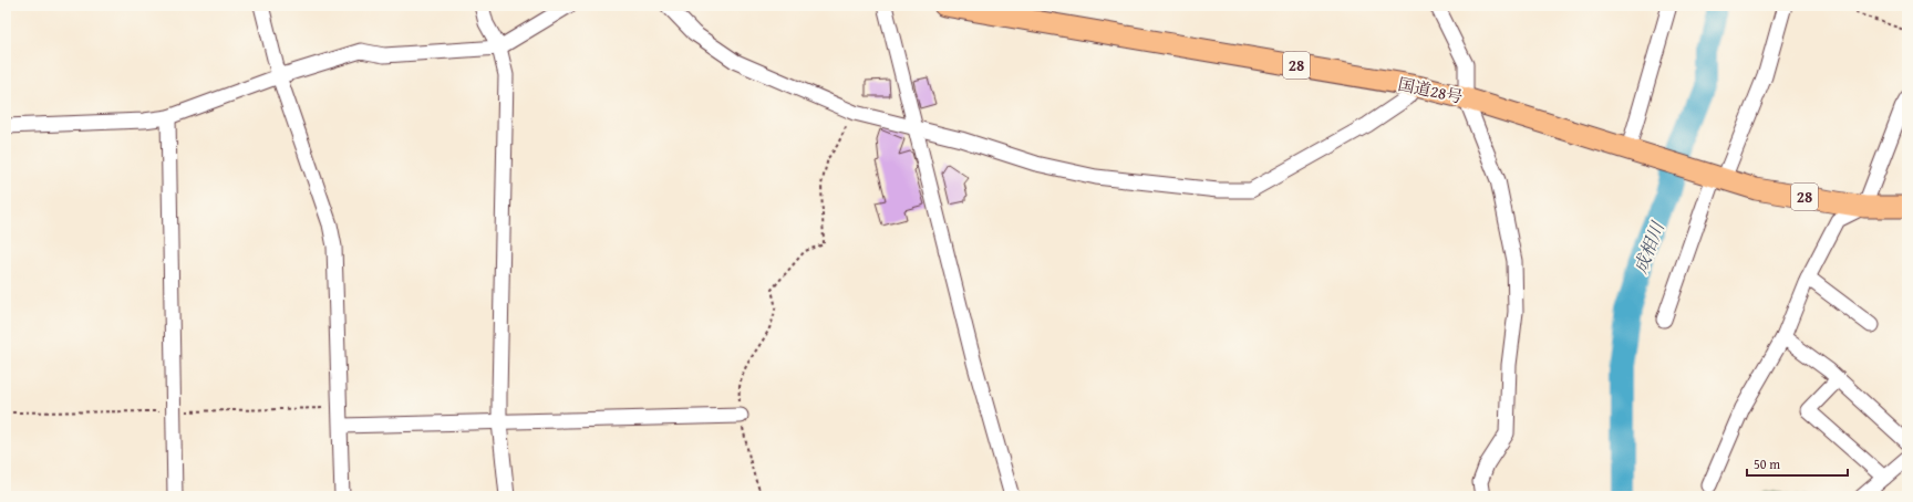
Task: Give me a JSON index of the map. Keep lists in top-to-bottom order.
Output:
{
  "streets": {
    "highway": ["28", "国道28号"]
  },
  "water": ["成相川"],
  "scale_bar": "50 m"
}
